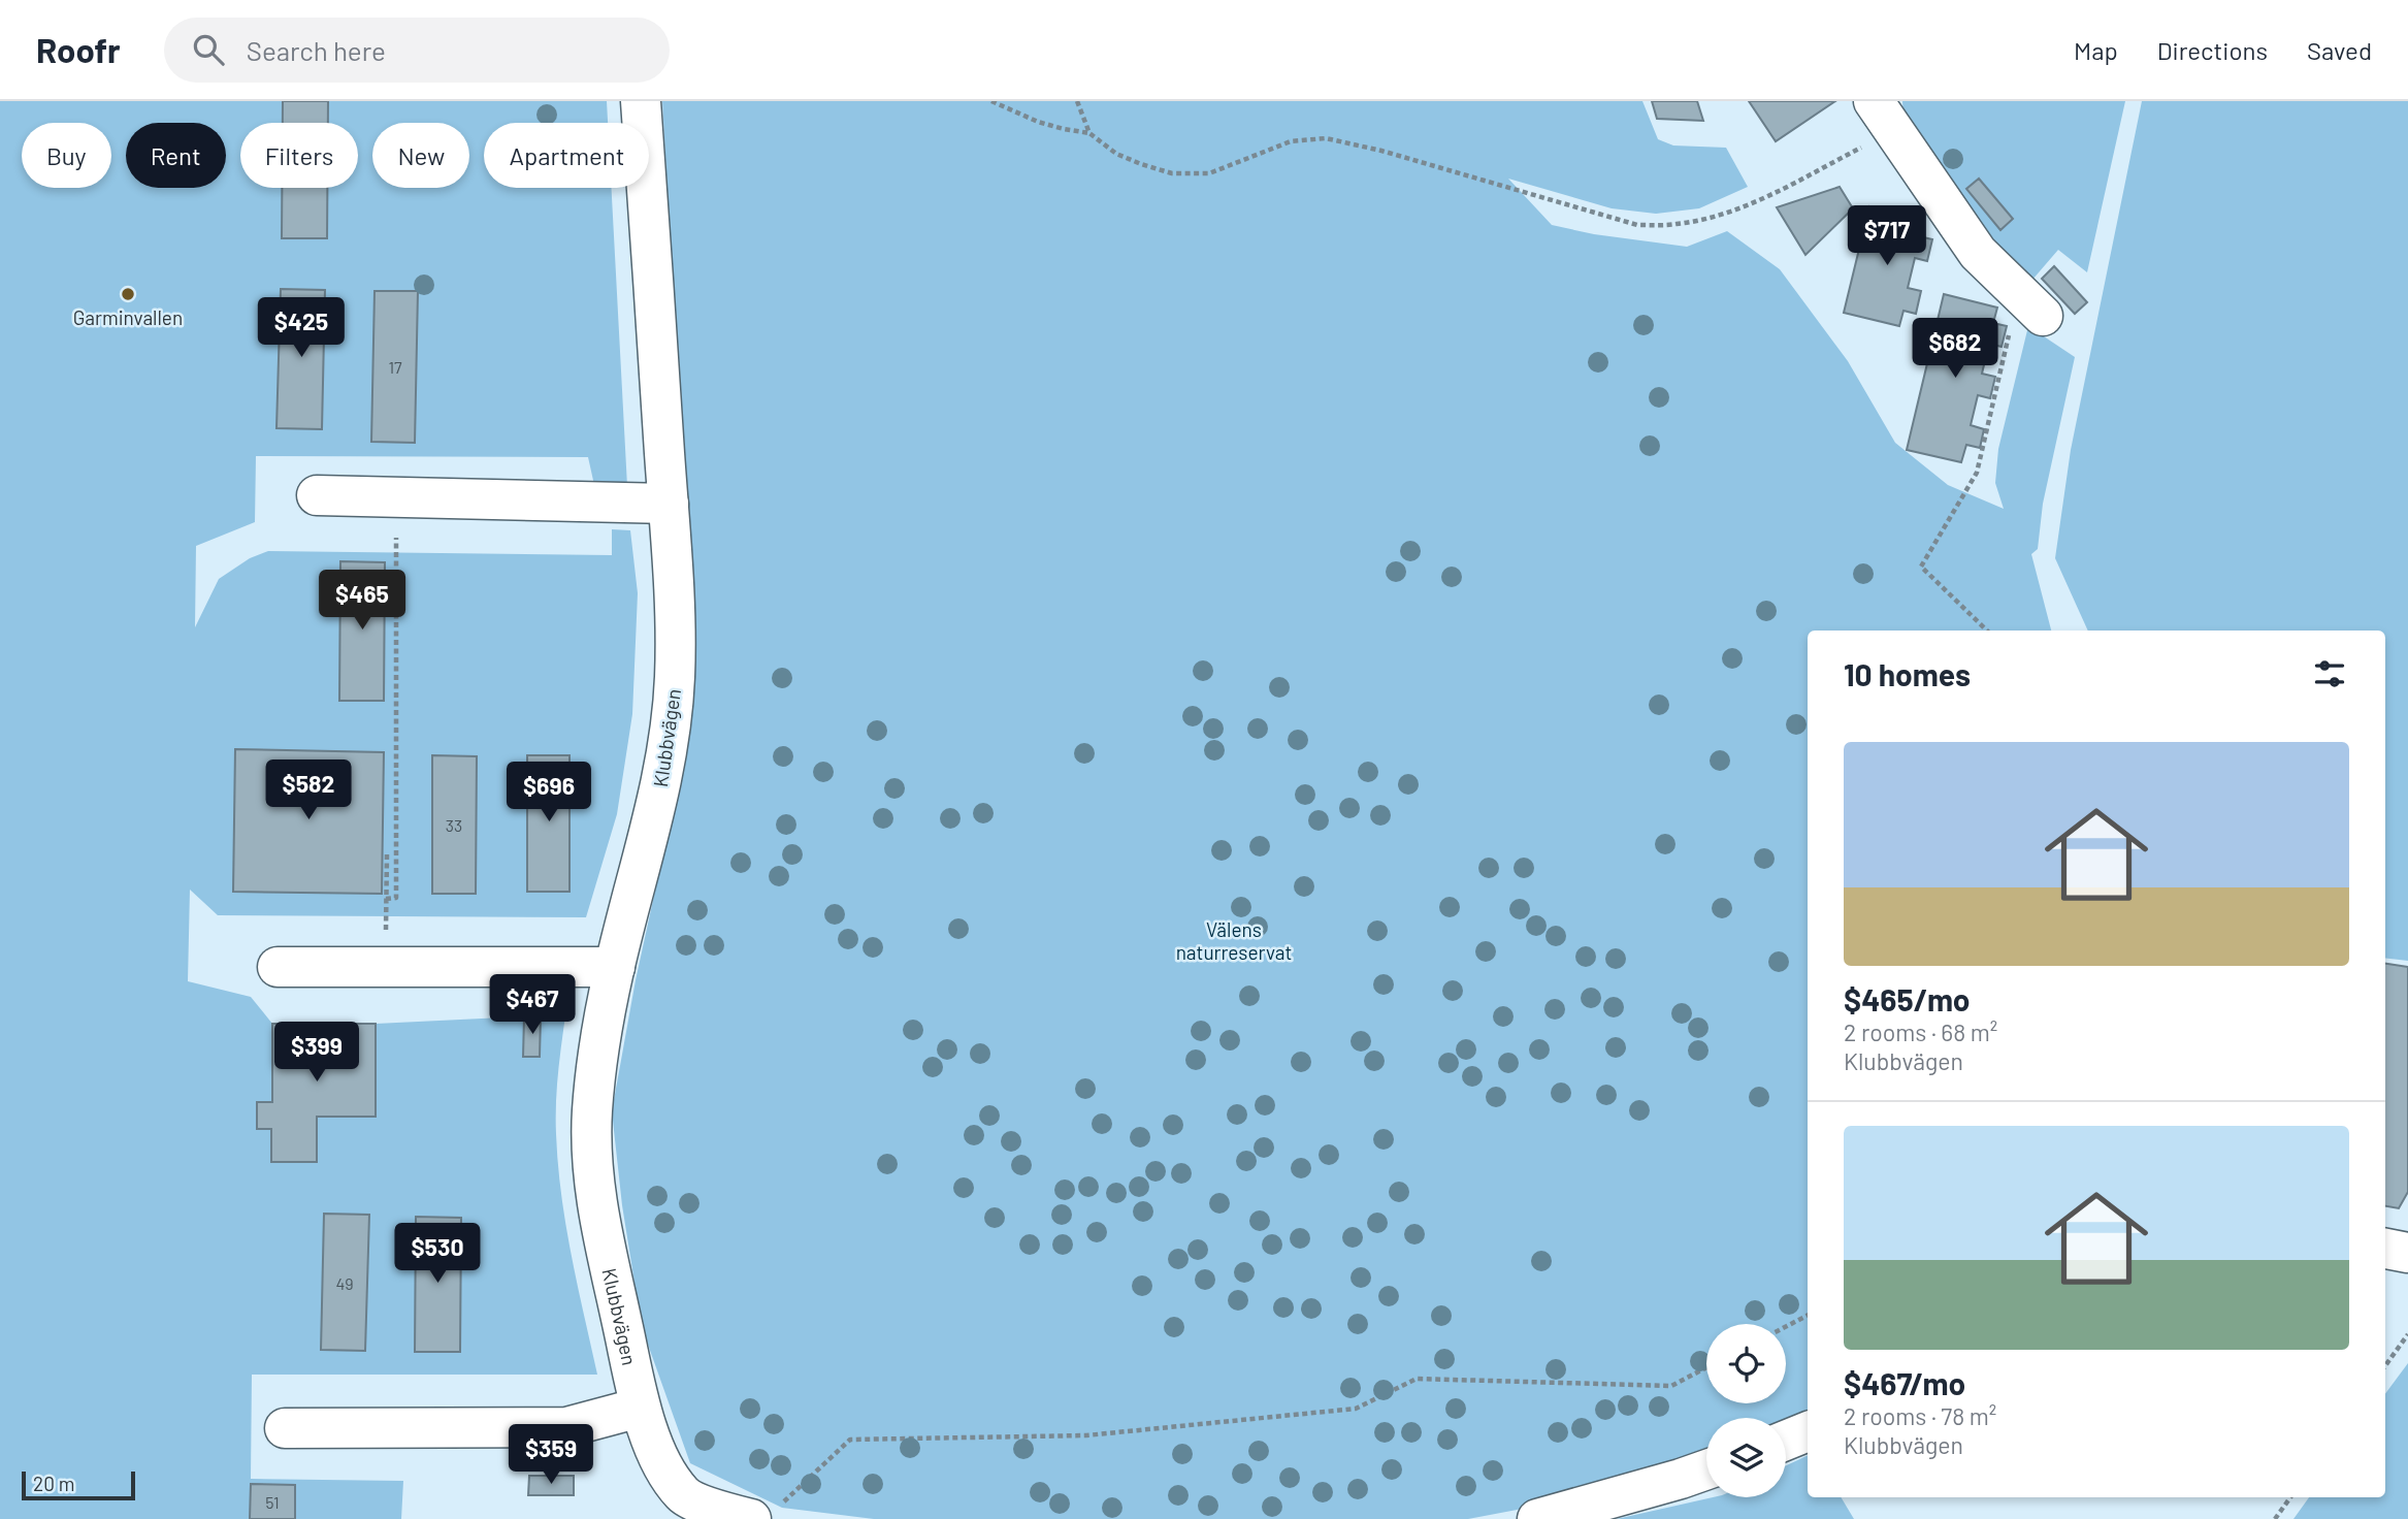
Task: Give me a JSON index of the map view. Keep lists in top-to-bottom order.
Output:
{
  "streets": {
    "street": ["Klubbvägen"]
  },
  "parks": ["Välens naturreservat"],
  "places": ["Garminvallen"],
  "house_numbers": [
    "17",
    "33",
    "49",
    "51"
  ],
  "scale_bar": "20 m",
  "page": {
    "header": "Roofr",
    "search": "Search here",
    "nav": ["Map", "Directions", "Saved"],
    "chip": [
      "Buy",
      "Rent",
      "Filters",
      "New",
      "Apartment"
    ],
    "price": [
      "$717",
      "$425",
      "$682",
      "$465",
      "$582",
      "$696",
      "$467",
      "$399",
      "$530",
      "$359"
    ],
    "heading": "10 homes",
    "list": [
      {
        "name": "$465/mo",
        "note": "2 rooms · 68 m² · Klubbvägen"
      },
      {
        "name": "$467/mo",
        "note": "2 rooms · 78 m² · Klubbvägen"
      }
    ],
    "scale": "20 m"
  }
}
